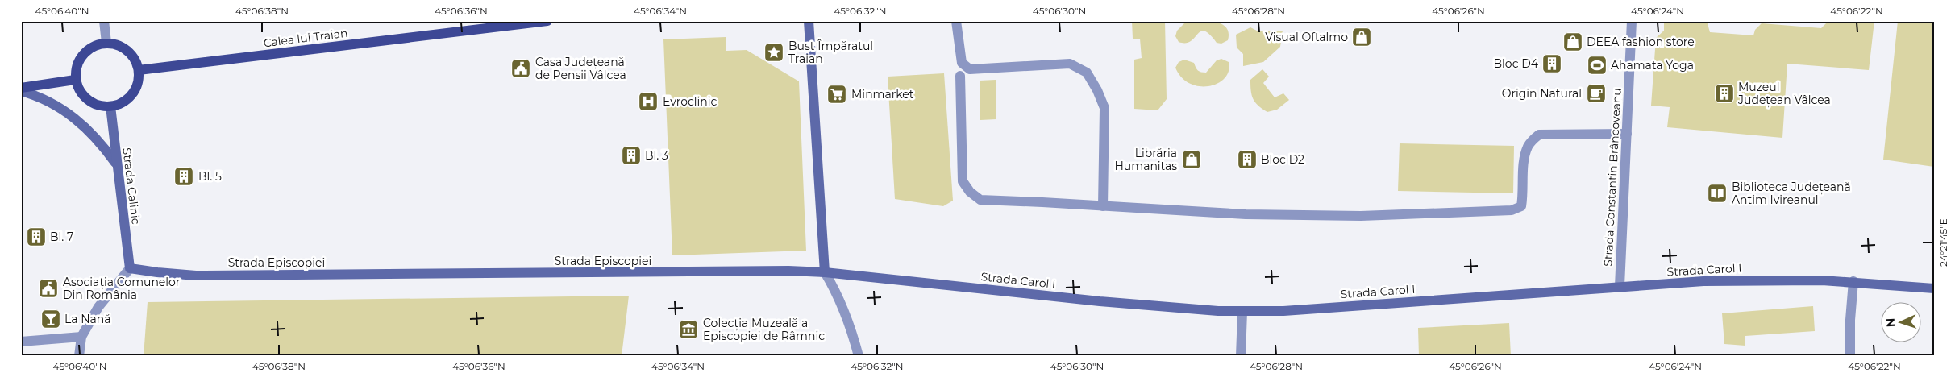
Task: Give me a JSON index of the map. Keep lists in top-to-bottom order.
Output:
{
  "streets": {
    "main road": ["Calea lui Traian"],
    "street": [
      "Strada Constantin Brâncoveanu",
      "Strada Calinic",
      "Strada Episcopiei",
      "Strada Carol I"
    ]
  },
  "crossings": [
    ["Calea lui Traian", "Strada Calinic"],
    ["Strada Constantin Brâncoveanu", "Strada Carol I"],
    ["Strada Calinic", "Strada Episcopiei"],
    ["Strada Episcopiei", "Strada Carol I"]
  ],
  "places": {
    "shop": ["Visual Oftalmo", "DEEA fashion store", "Librăria Humanitas"],
    "place": ["Bust Împăratul Traian"],
    "building": [
      "Bloc D4",
      "Muzeul Județean Vâlcea",
      "Bl. 3",
      "Bloc D2",
      "Bl. 5",
      "Bl. 7"
    ],
    "sports": ["Ahamata Yoga"],
    "public building": ["Casa Județeană de Pensii Vâlcea", "Asociația Comunelor Din România"],
    "cafe": ["Origin Natural"],
    "supermarket": ["Minmarket"],
    "hospital": ["Evroclinic"],
    "library": ["Biblioteca Județeană Antim Ivireanul"],
    "bar": ["La Nană"],
    "museum": ["Colecția Muzeală a Episcopiei de Râmnic"]
  },
  "north": "left",
  "coordinates": [
    "45°06'40\"N",
    "45°06'38\"N",
    "45°06'36\"N",
    "45°06'34\"N",
    "45°06'32\"N",
    "45°06'30\"N",
    "45°06'28\"N",
    "45°06'26\"N",
    "45°06'24\"N",
    "45°06'22\"N",
    "24°21'45\"E"
  ]
}
